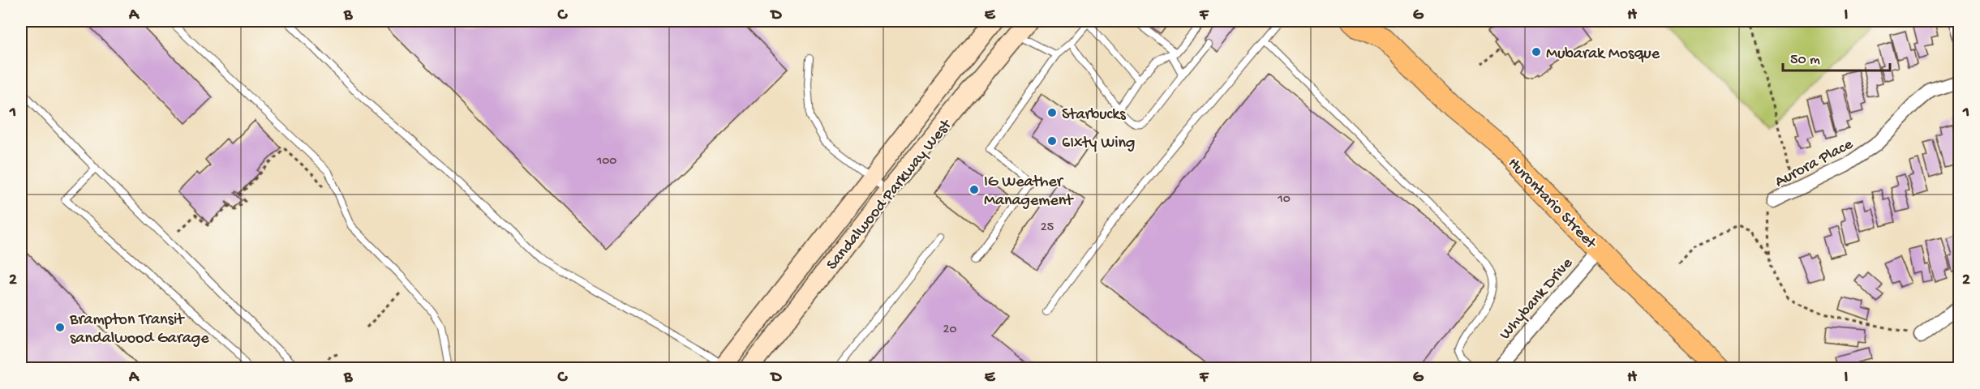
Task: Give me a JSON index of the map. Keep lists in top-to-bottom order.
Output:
{
  "streets": {
    "main road": ["Sandalwood Parkway West", "Hurontario Street"],
    "street": ["Aurora Place", "Whybank Drive"]
  },
  "crossings": [
    ["Hurontario Street", "Whybank Drive"]
  ],
  "places": [
    "Mubarak Mosque",
    "Starbucks",
    "6Ixty Wing",
    "IG Weather Management",
    "Brampton Transit sandalwood Garage"
  ],
  "house_numbers": [
    "100",
    "10",
    "25",
    "20"
  ],
  "scale_bar": "50 m",
  "grid": {
    "columns": [
      "A",
      "B",
      "C",
      "D",
      "E",
      "F",
      "G",
      "H",
      "I"
    ],
    "rows": ["1", "2"]
  }
}
